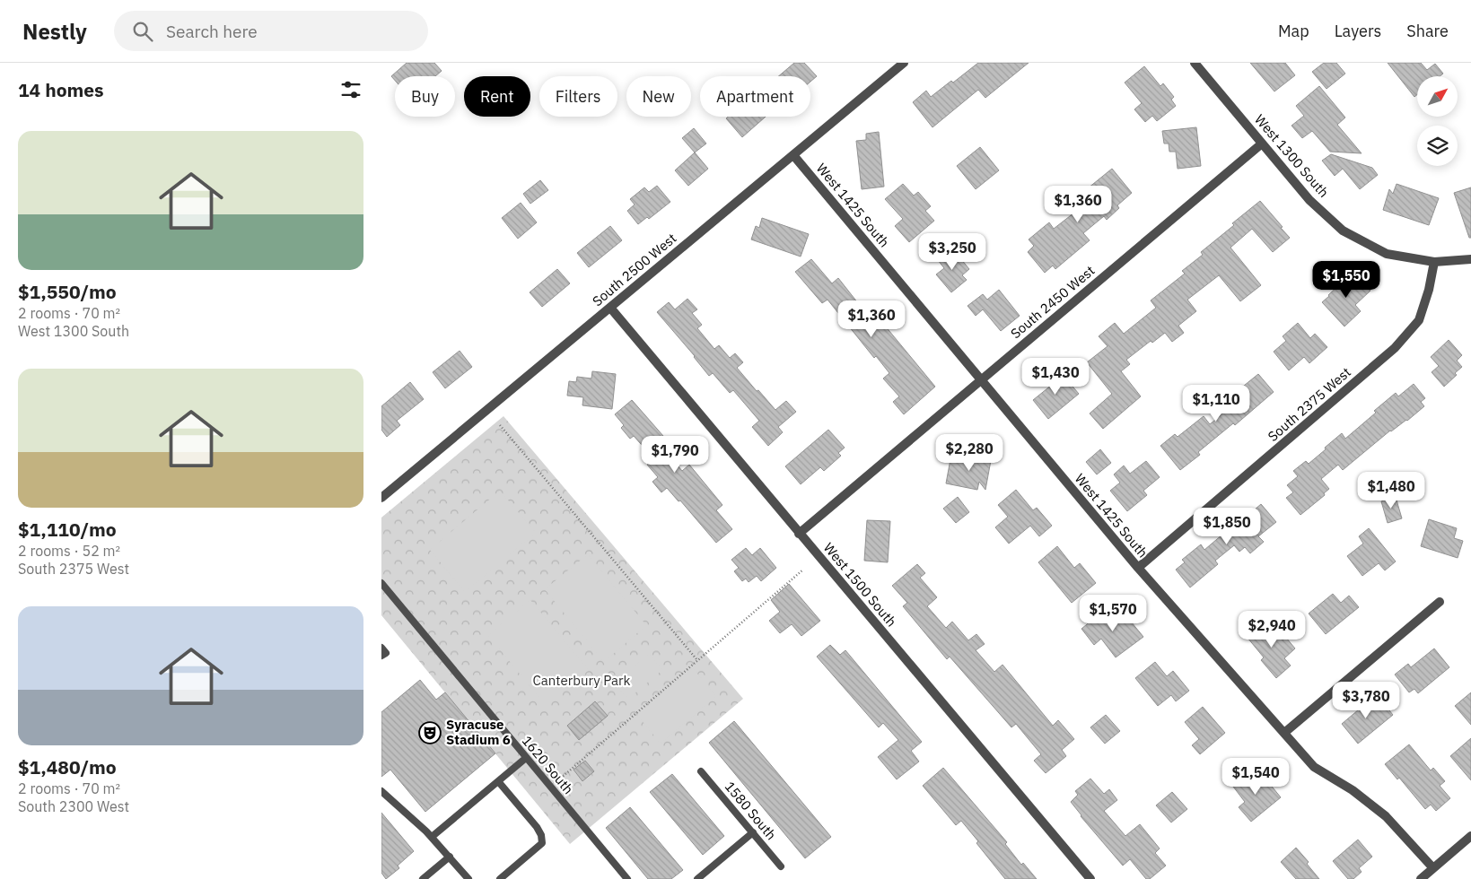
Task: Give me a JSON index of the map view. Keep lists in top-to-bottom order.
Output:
{
  "streets": {
    "street": [
      "West 1300 South",
      "West 1425 South",
      "South 2500 West",
      "South 2450 West",
      "South 2375 West",
      "West 1500 South"
    ],
    "lane": ["1620 South", "1580 South"]
  },
  "crossings": [
    ["West 1300 South", "South 2450 West"],
    ["West 1300 South", "South 2375 West"],
    ["West 1425 South", "South 2500 West"],
    ["West 1425 South", "South 2450 West"],
    ["West 1425 South", "South 2375 West"],
    ["South 2500 West", "West 1500 South"],
    ["South 2450 West", "West 1500 South"]
  ],
  "parks": ["Canterbury Park"],
  "places": {
    "theatre": ["Syracuse Stadium 6"]
  },
  "north": "top right",
  "page": {
    "header": "Nestly",
    "search": "Search here",
    "nav": ["Map", "Layers", "Share"],
    "heading": "14 homes",
    "chip": [
      "Buy",
      "Rent",
      "Filters",
      "New",
      "Apartment"
    ],
    "list": [
      {
        "name": "$1,550/mo",
        "note": "2 rooms · 70 m² · West 1300 South"
      },
      {
        "name": "$1,110/mo",
        "note": "2 rooms · 52 m² · South 2375 West"
      },
      {
        "name": "$1,480/mo",
        "note": "2 rooms · 70 m² · South 2300 West"
      }
    ],
    "price": [
      "$1,360",
      "$3,250",
      "$1,550",
      "$1,360",
      "$1,430",
      "$1,110",
      "$2,280",
      "$1,790",
      "$1,480",
      "$1,850",
      "$1,570",
      "$2,940",
      "$3,780",
      "$1,540"
    ]
  }
}
